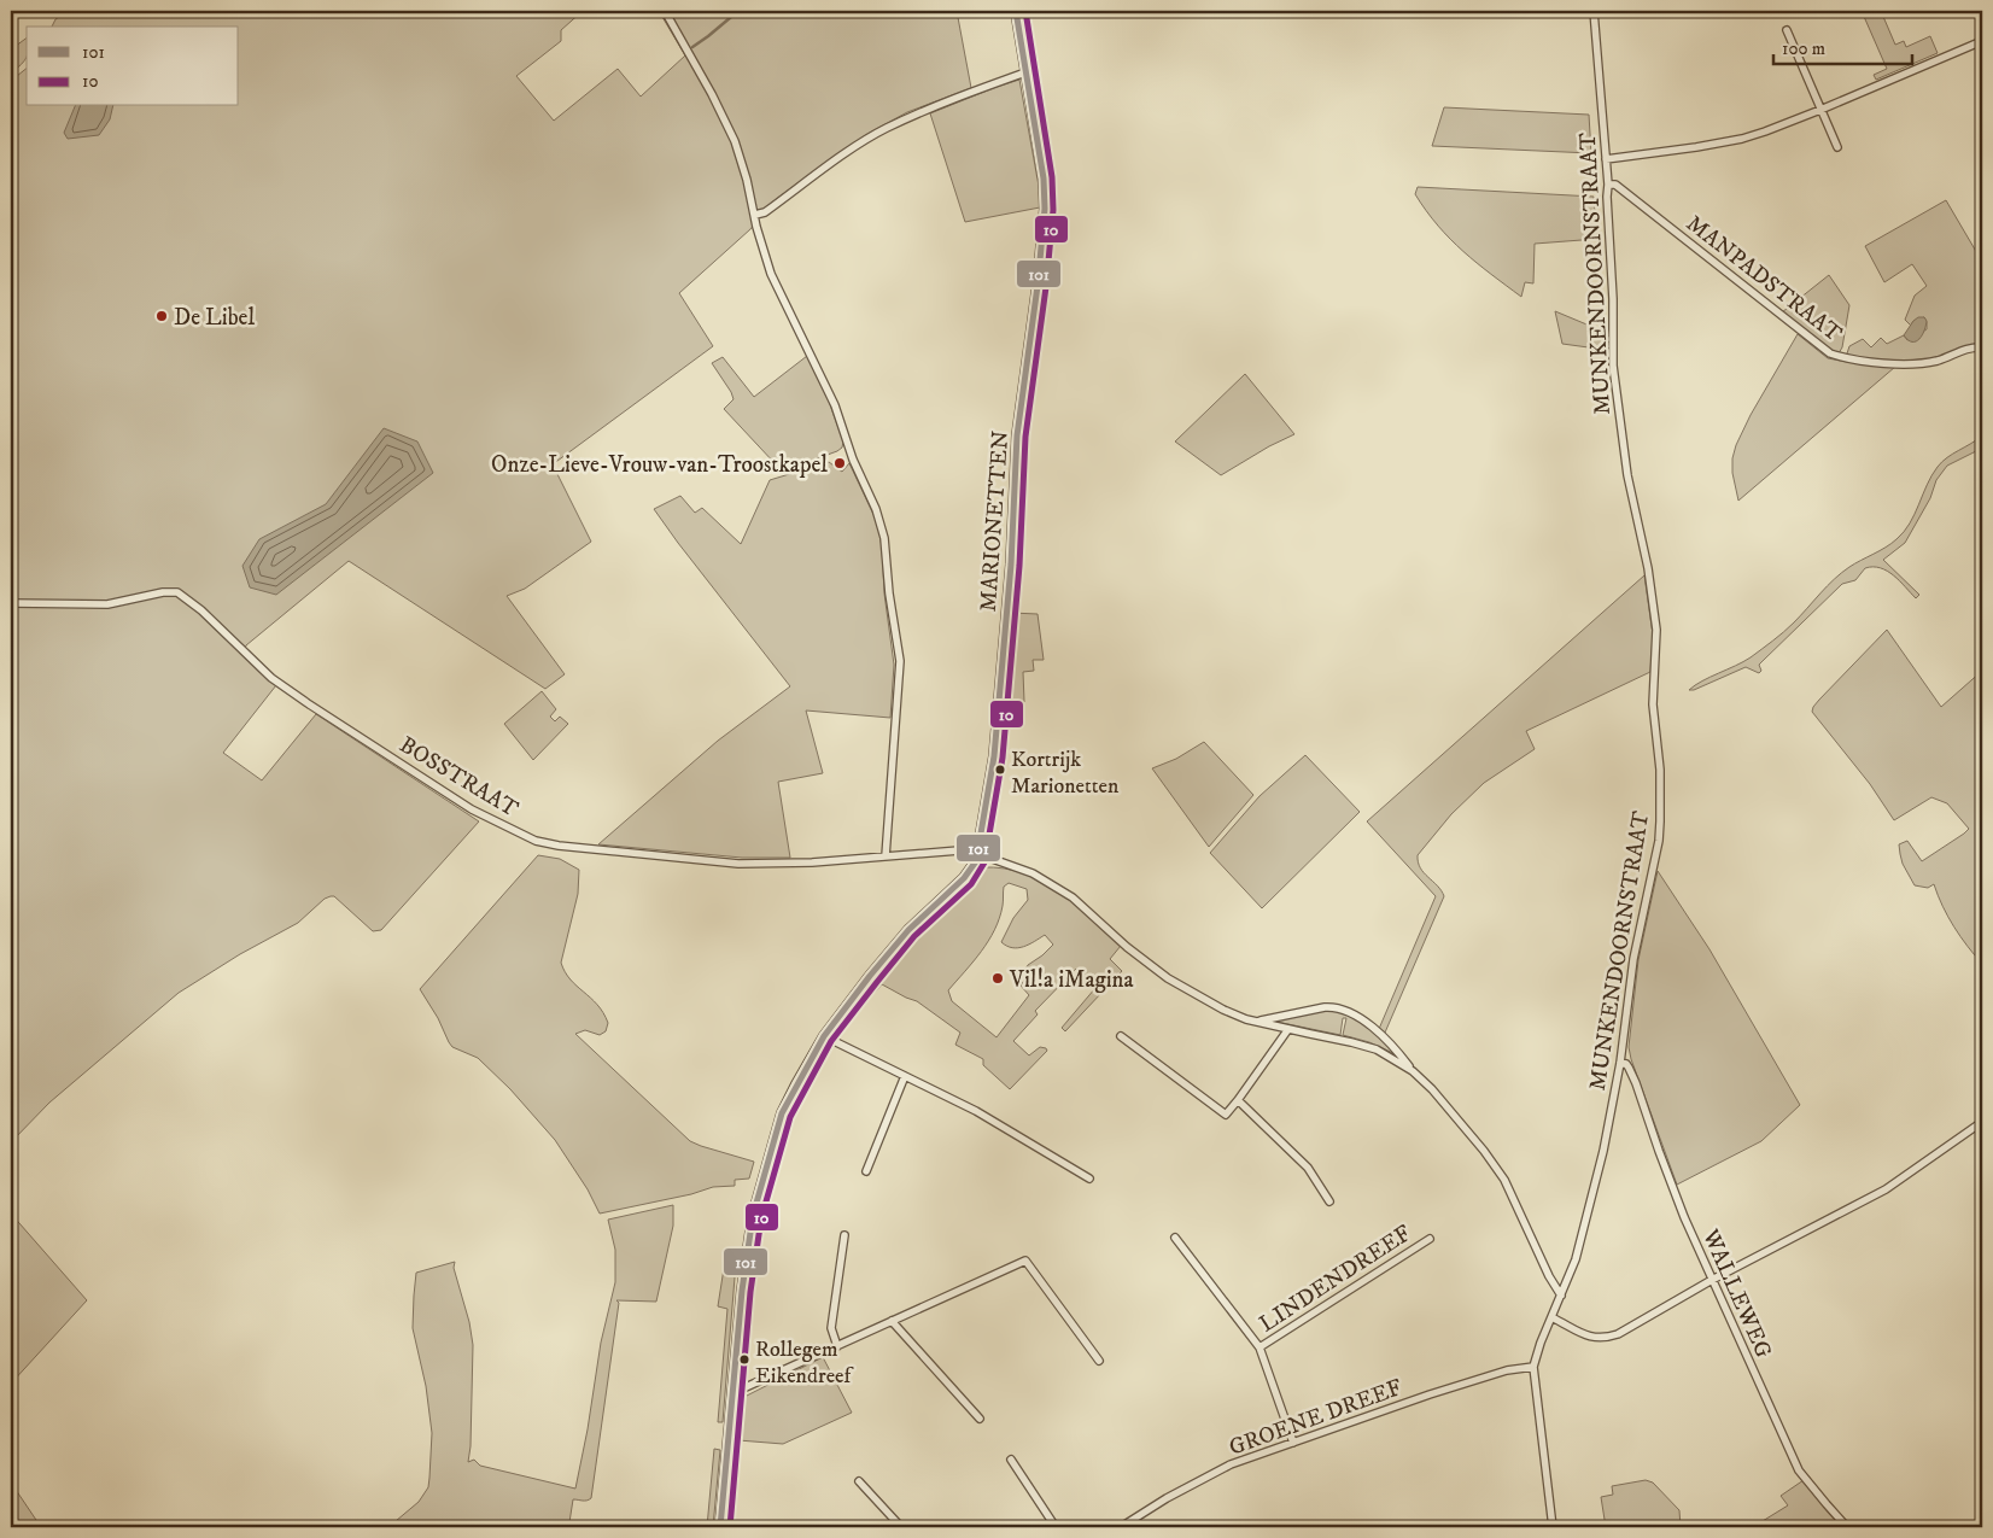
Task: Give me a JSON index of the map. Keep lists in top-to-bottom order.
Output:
{
  "streets": {
    "street": [
      "MUNKENDOORNSTRAAT",
      "MANPADSTRAAT",
      "MARIONETTEN",
      "BOSSTRAAT",
      "LINDENDREEF",
      "WALLEWEG",
      "GROENE DREEF"
    ]
  },
  "crossings": [
    ["MUNKENDOORNSTRAAT", "MANPADSTRAAT"],
    ["MUNKENDOORNSTRAAT", "WALLEWEG"],
    ["MUNKENDOORNSTRAAT", "GROENE DREEF"],
    ["MARIONETTEN", "BOSSTRAAT"],
    ["LINDENDREEF", "GROENE DREEF"]
  ],
  "places": [
    "De Libel",
    "Onze-Lieve-Vrouw-van-Troostkapel",
    "Kortrijk Marionetten",
    "Vil!a iMagina",
    "Rollegem Eikendreef"
  ],
  "lines": ["transit line 101", "transit line 10"],
  "legend": ["101", "10"],
  "scale_bar": "100 m"
}
